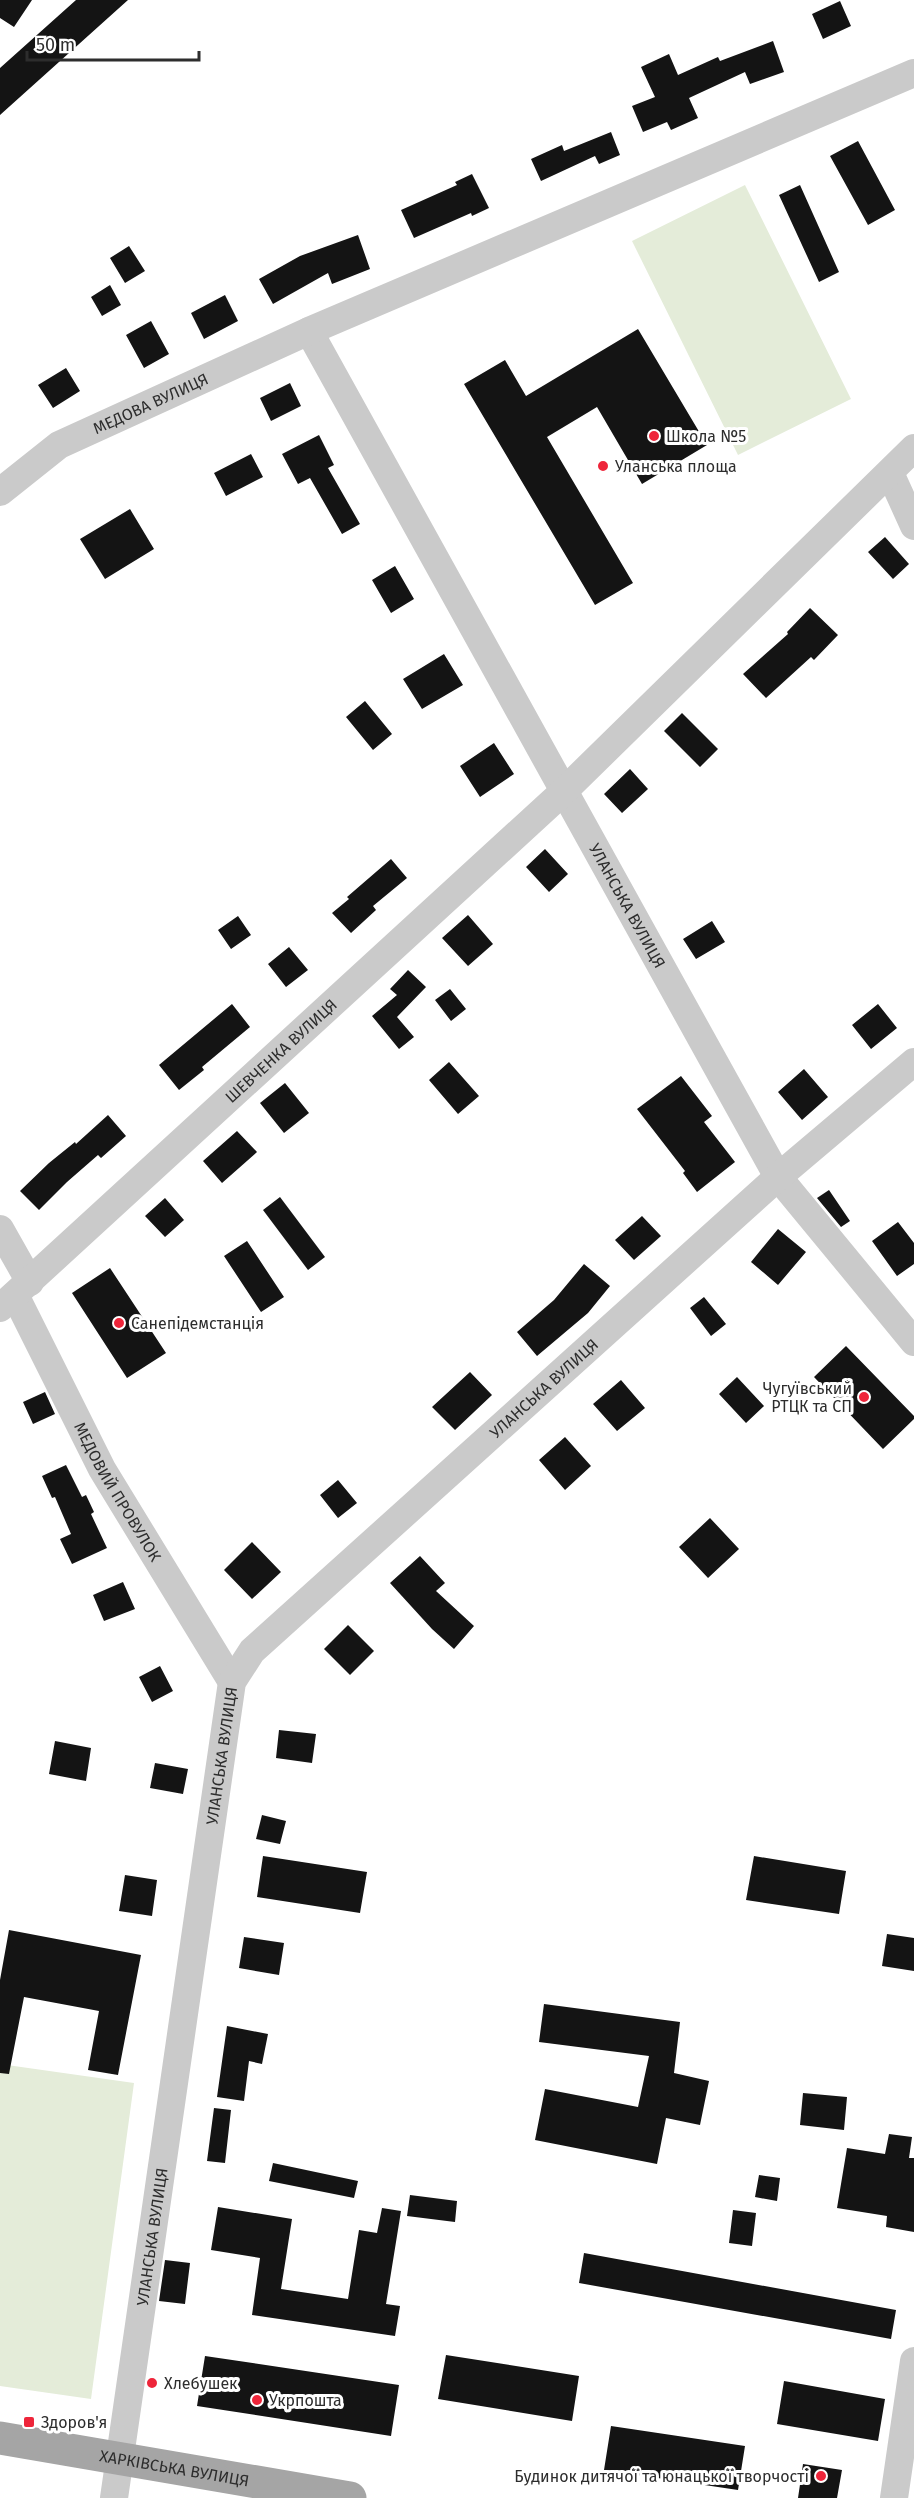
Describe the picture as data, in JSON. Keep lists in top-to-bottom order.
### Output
{
  "streets": {
    "main road": ["ХАРКІВСЬКА ВУЛИЦЯ"],
    "street": [
      "МЕДОВА ВУЛИЦЯ",
      "УЛАНСЬКА ВУЛИЦЯ",
      "ШЕВЧЕНКА ВУЛИЦЯ",
      "МЕДОВИЙ ПРОВУЛОК"
    ]
  },
  "crossings": [
    ["УЛАНСЬКА ВУЛИЦЯ", "ШЕВЧЕНКА ВУЛИЦЯ"],
    ["УЛАНСЬКА ВУЛИЦЯ", "МЕДОВИЙ ПРОВУЛОК"],
    ["УЛАНСЬКА ВУЛИЦЯ", "ХАРКІВСЬКА ВУЛИЦЯ"],
    ["ШЕВЧЕНКА ВУЛИЦЯ", "МЕДОВИЙ ПРОВУЛОК"]
  ],
  "places": {
    "other": [
      "Школа №5",
      "Уланська площа",
      "Санепідемстанція",
      "Чугуївський РТЦК та СП",
      "Хлебушек",
      "Укрпошта",
      "Будинок дитячої та юнацької творчості"
    ],
    "transit": ["Здоров'я"]
  },
  "scale_bar": "50 m"
}
